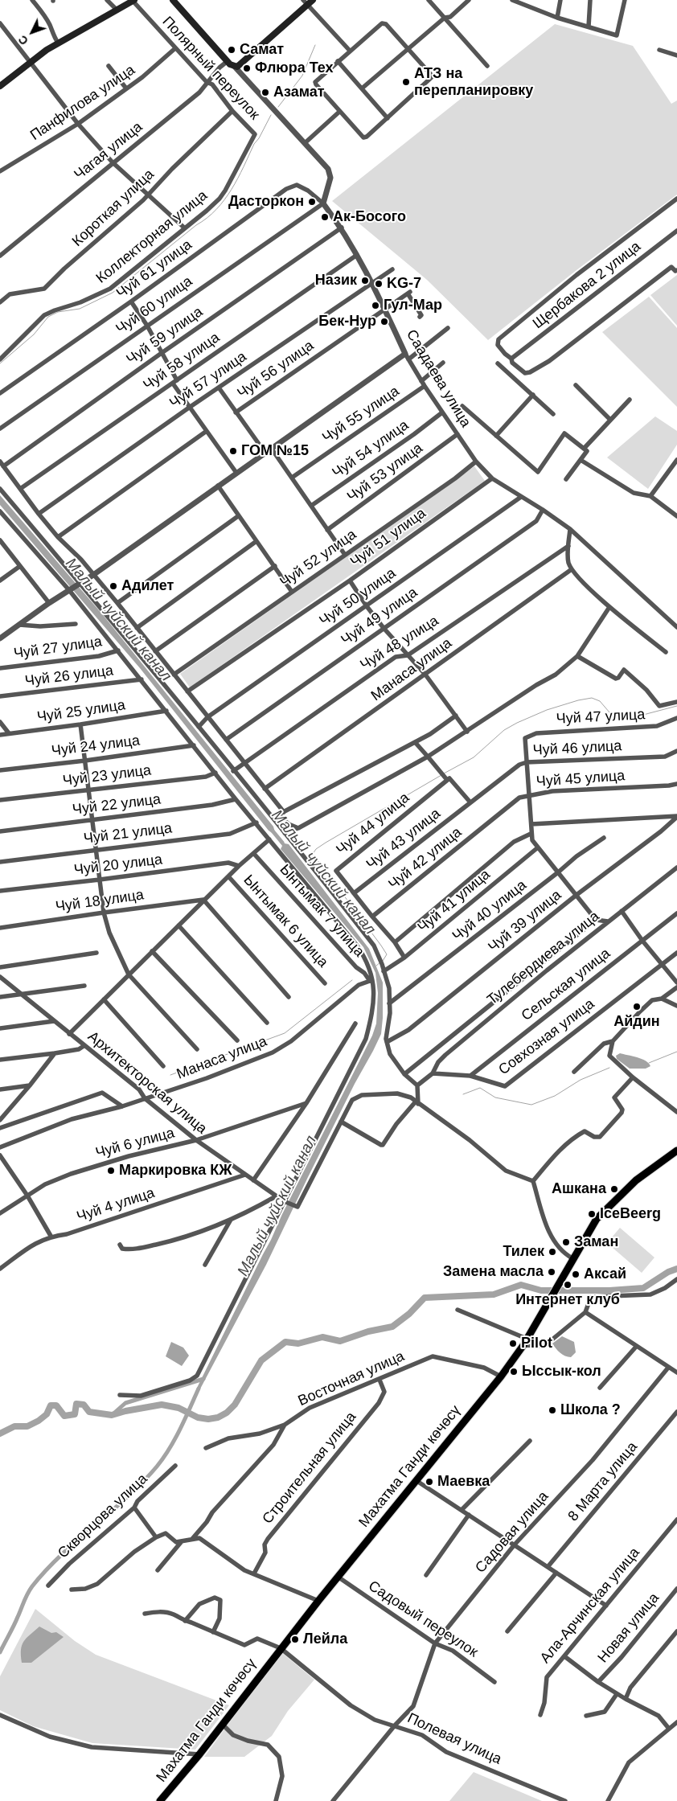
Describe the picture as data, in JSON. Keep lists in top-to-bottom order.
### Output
{
  "streets": {
    "main road": ["Махатма Ганди көчөсү"],
    "street": [
      "Полярный переулок",
      "Панфилова улица",
      "Чагая улица",
      "Короткая улица",
      "Коллекторная улица",
      "Чуй 61 улица",
      "Щербакова 2 улица",
      "Чуй 60 улица",
      "Чуй 59 улица",
      "Чуй 58 улица",
      "Чуй 56 улица",
      "Саадаева улица",
      "Чуй 57 улица",
      "Чуй 55 улица",
      "Чуй 54 улица",
      "Чуй 53 улица",
      "Чуй 51 улица",
      "Чуй 52 улица",
      "Чуй 50 улица",
      "Чуй 49 улица",
      "Чуй 48 улица",
      "Чуй 27 улица",
      "Манаса улица",
      "Чуй 26 улица",
      "Чуй 25 улица",
      "Чуй 47 улица",
      "Чуй 24 улица",
      "Чуй 46 улица",
      "Чуй 23 улица",
      "Чуй 45 улица",
      "Чуй 22 улица",
      "Чуй 44 улица",
      "Чуй 21 улица",
      "Чуй 43 улица",
      "Чуй 42 улица",
      "Чуй 20 улица",
      "Чуй 18 улица",
      "Чуй 41 улица",
      "Ынтымак 7 улица",
      "Чуй 40 улица",
      "Ынтымак 6 улица",
      "Чуй 39 улица",
      "Тулебердиева улица",
      "Сельская улица",
      "Совхозная улица",
      "Архитекторская улица",
      "Чуй 6 улица",
      "Чуй 4 улица",
      "Восточная улица",
      "Строительная улица",
      "8 Марта улица",
      "Скворцова улица",
      "Садовая улица",
      "Ала-Арчинская улица",
      "Садовый переулок",
      "Новая улица",
      "Полевая улица"
    ]
  },
  "crossings": [
    ["Полярный переулок", "Панфилова улица"],
    ["Полярный переулок", "Чагая улица"],
    ["Полярный переулок", "Короткая улица"],
    ["Полярный переулок", "Коллекторная улица"],
    ["Чуй 61 улица", "Чуй 60 улица"],
    ["Чуй 61 улица", "Саадаева улица"],
    ["Чуй 60 улица", "Саадаева улица"],
    ["Чуй 59 улица", "Саадаева улица"],
    ["Чуй 58 улица", "Саадаева улица"],
    ["Чуй 56 улица", "Саадаева улица"],
    ["Саадаева улица", "Чуй 57 улица"],
    ["Саадаева улица", "Чуй 55 улица"],
    ["Саадаева улица", "Чуй 54 улица"],
    ["Саадаева улица", "Чуй 53 улица"],
    ["Саадаева улица", "Чуй 51 улица"],
    ["Саадаева улица", "Чуй 52 улица"],
    ["Саадаева улица", "Чуй 50 улица"],
    ["Саадаева улица", "Чуй 49 улица"],
    ["Манаса улица", "Ынтымак 7 улица"],
    ["Манаса улица", "Архитекторская улица"],
    ["Чуй 47 улица", "Чуй 46 улица"],
    ["Чуй 46 улица", "Чуй 43 улица"],
    ["Чуй 45 улица", "Чуй 42 улица"],
    ["Чуй 44 улица", "Чуй 43 улица"],
    ["Чуй 44 улица", "Чуй 42 улица"],
    ["Чуй 44 улица", "Чуй 41 улица"],
    ["Тулебердиева улица", "Совхозная улица"],
    ["Сельская улица", "Совхозная улица"],
    ["Архитекторская улица", "Чуй 6 улица"],
    ["Архитекторская улица", "Чуй 4 улица"],
    ["Восточная улица", "Махатма Ганди көчөсү"],
    ["Восточная улица", "Строительная улица"],
    ["Махатма Ганди көчөсү", "Садовый переулок"],
    ["Махатма Ганди көчөсү", "Полевая улица"],
    ["Садовая улица", "Садовый переулок"],
    ["Садовая улица", "Полевая улица"]
  ],
  "water": ["Малый чуйский канал"],
  "places": [
    "Самат",
    "Флюра Тех",
    "АТЗ на перепланировку",
    "Азамат",
    "Дасторкон",
    "Ак-Босого",
    "Назик",
    "KG-7",
    "Гул-Мар",
    "Бек-Нур",
    "ГОМ №15",
    "Адилет",
    "Айдин",
    "Маркировка КЖ",
    "Ашкана",
    "IceBeerg",
    "Заман",
    "Тилек",
    "Замена масла",
    "Аксай",
    "Интернет клуб",
    "Pilot",
    "Ыссык-кол",
    "Школа ?",
    "Маевка",
    "Лейла"
  ],
  "north": "bottom left"
}
